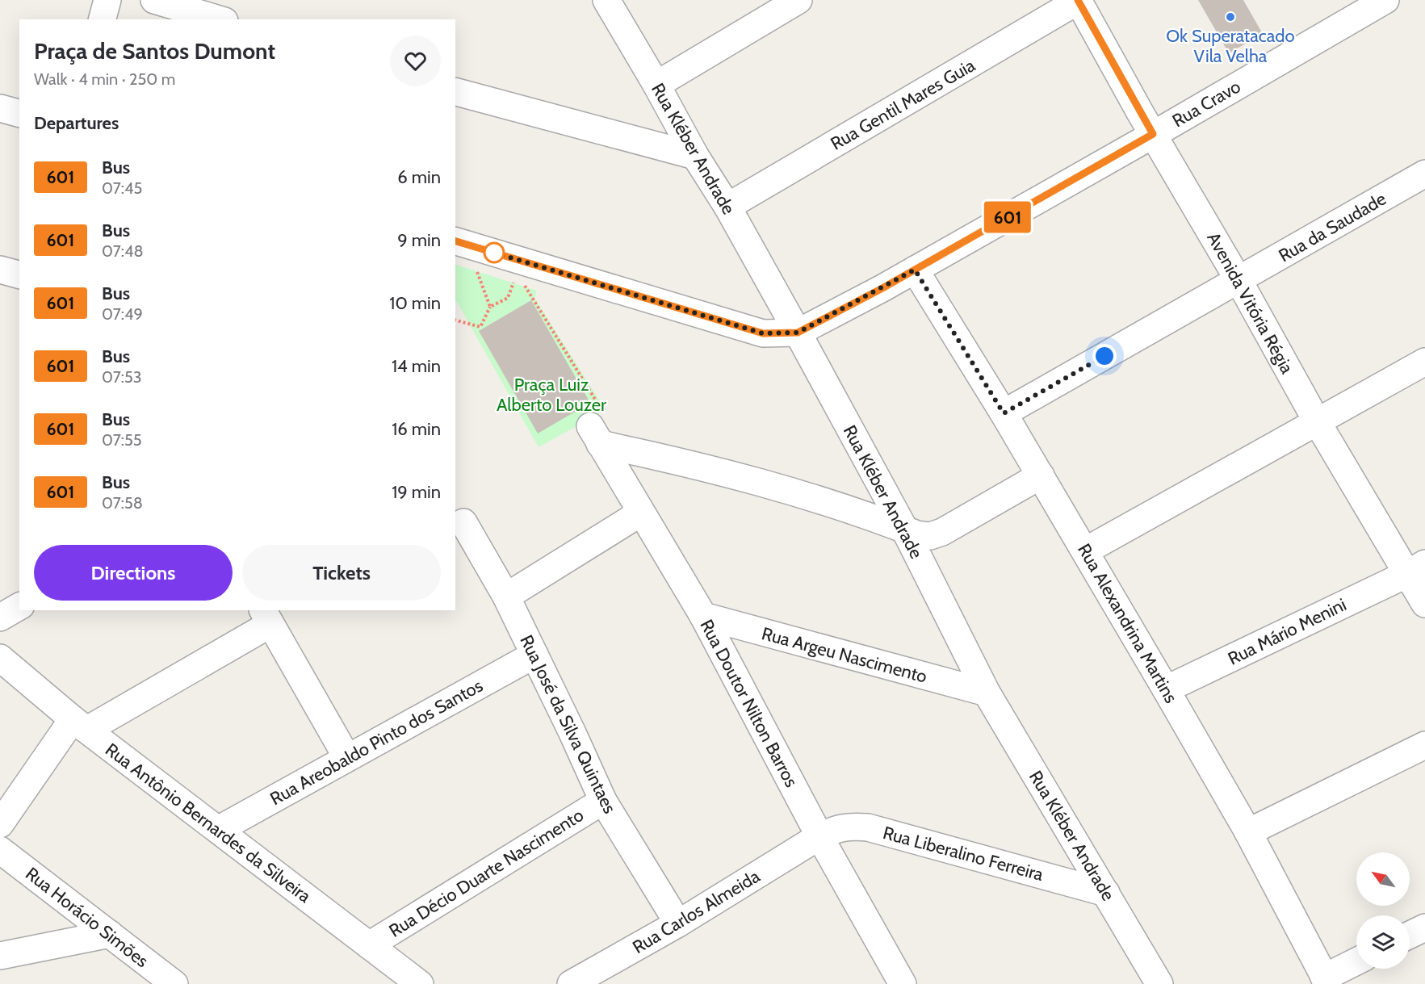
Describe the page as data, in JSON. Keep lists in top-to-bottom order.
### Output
{
  "streets": {
    "street": [
      "Rua Cravo",
      "Rua Gentil Mares Guia",
      "Rua Kléber Andrade",
      "Rua da Saudade",
      "Avenida Vitória Régia",
      "Rua Alexandrina Martins",
      "Rua Mário Menini",
      "Rua Argeu Nascimento",
      "Rua Doutor Nilton Barros",
      "Rua José da Silva Quintaes",
      "Rua Areobaldo Pinto dos Santos",
      "Rua Antônio Bernardes da Silveira",
      "Rua Liberalino Ferreira",
      "Rua Décio Duarte Nascimento",
      "Rua Carlos Almeida",
      "Rua Horácio Simões"
    ]
  },
  "crossings": [
    ["Rua Cravo", "Rua Kléber Andrade"],
    ["Rua Cravo", "Avenida Vitória Régia"],
    ["Rua Cravo", "Rua Alexandrina Martins"],
    ["Rua Gentil Mares Guia", "Rua Kléber Andrade"],
    ["Rua Gentil Mares Guia", "Avenida Vitória Régia"],
    ["Rua Kléber Andrade", "Rua Argeu Nascimento"],
    ["Rua Kléber Andrade", "Rua Liberalino Ferreira"],
    ["Rua da Saudade", "Avenida Vitória Régia"],
    ["Rua da Saudade", "Rua Alexandrina Martins"],
    ["Avenida Vitória Régia", "Rua Mário Menini"],
    ["Rua Alexandrina Martins", "Rua Mário Menini"],
    ["Rua Argeu Nascimento", "Rua Doutor Nilton Barros"],
    ["Rua Doutor Nilton Barros", "Rua Liberalino Ferreira"],
    ["Rua Doutor Nilton Barros", "Rua Carlos Almeida"],
    ["Rua José da Silva Quintaes", "Rua Areobaldo Pinto dos Santos"],
    ["Rua José da Silva Quintaes", "Rua Décio Duarte Nascimento"],
    ["Rua José da Silva Quintaes", "Rua Carlos Almeida"],
    ["Rua Areobaldo Pinto dos Santos", "Rua Antônio Bernardes da Silveira"],
    ["Rua Antônio Bernardes da Silveira", "Rua Décio Duarte Nascimento"],
    ["Rua Liberalino Ferreira", "Rua Carlos Almeida"]
  ],
  "parks": ["Praça Luiz Alberto Louzer"],
  "places": ["Ok Superatacado Vila Velha"],
  "lines": ["bus line 601"],
  "north": "top left",
  "page": {
    "on_map": "601",
    "heading": [
      ["Praça de Santos Dumont", "Walk · 4 min · 250 m"],
      "Departures"
    ],
    "list": [
      {
        "mark": "601",
        "name": "Bus",
        "note": "07:45",
        "value": "6 min"
      },
      {
        "mark": "601",
        "name": "Bus",
        "note": "07:48",
        "value": "9 min"
      },
      {
        "mark": "601",
        "name": "Bus",
        "note": "07:49",
        "value": "10 min"
      },
      {
        "mark": "601",
        "name": "Bus",
        "note": "07:53",
        "value": "14 min"
      },
      {
        "mark": "601",
        "name": "Bus",
        "note": "07:55",
        "value": "16 min"
      },
      {
        "mark": "601",
        "name": "Bus",
        "note": "07:58",
        "value": "19 min"
      }
    ],
    "buttons": ["Directions", "Tickets"]
  }
}
